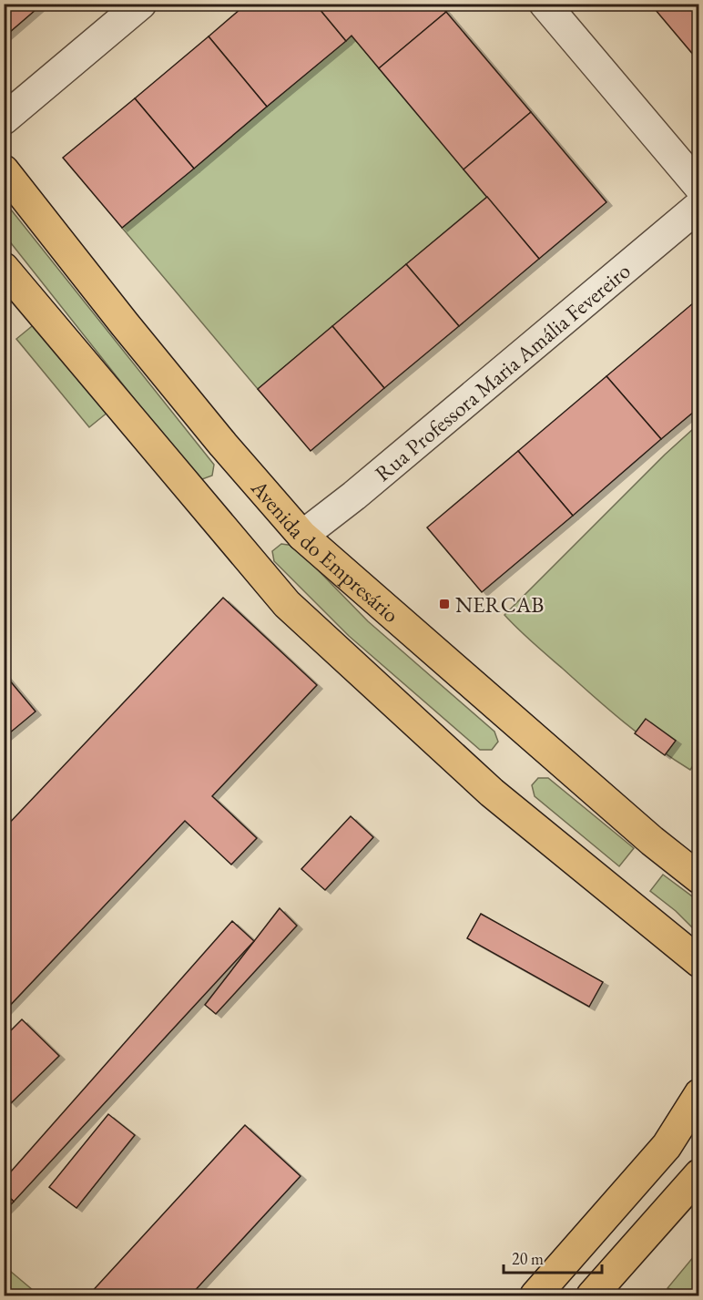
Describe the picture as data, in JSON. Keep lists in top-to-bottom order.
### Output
{
  "streets": {
    "main road": ["Avenida do Empresário"],
    "street": ["Rua Professora Maria Amália Fevereiro"]
  },
  "crossings": [
    ["Rua Professora Maria Amália Fevereiro", "Avenida do Empresário"]
  ],
  "places": {
    "transit": ["NERCAB"]
  },
  "scale_bar": "20 m"
}
